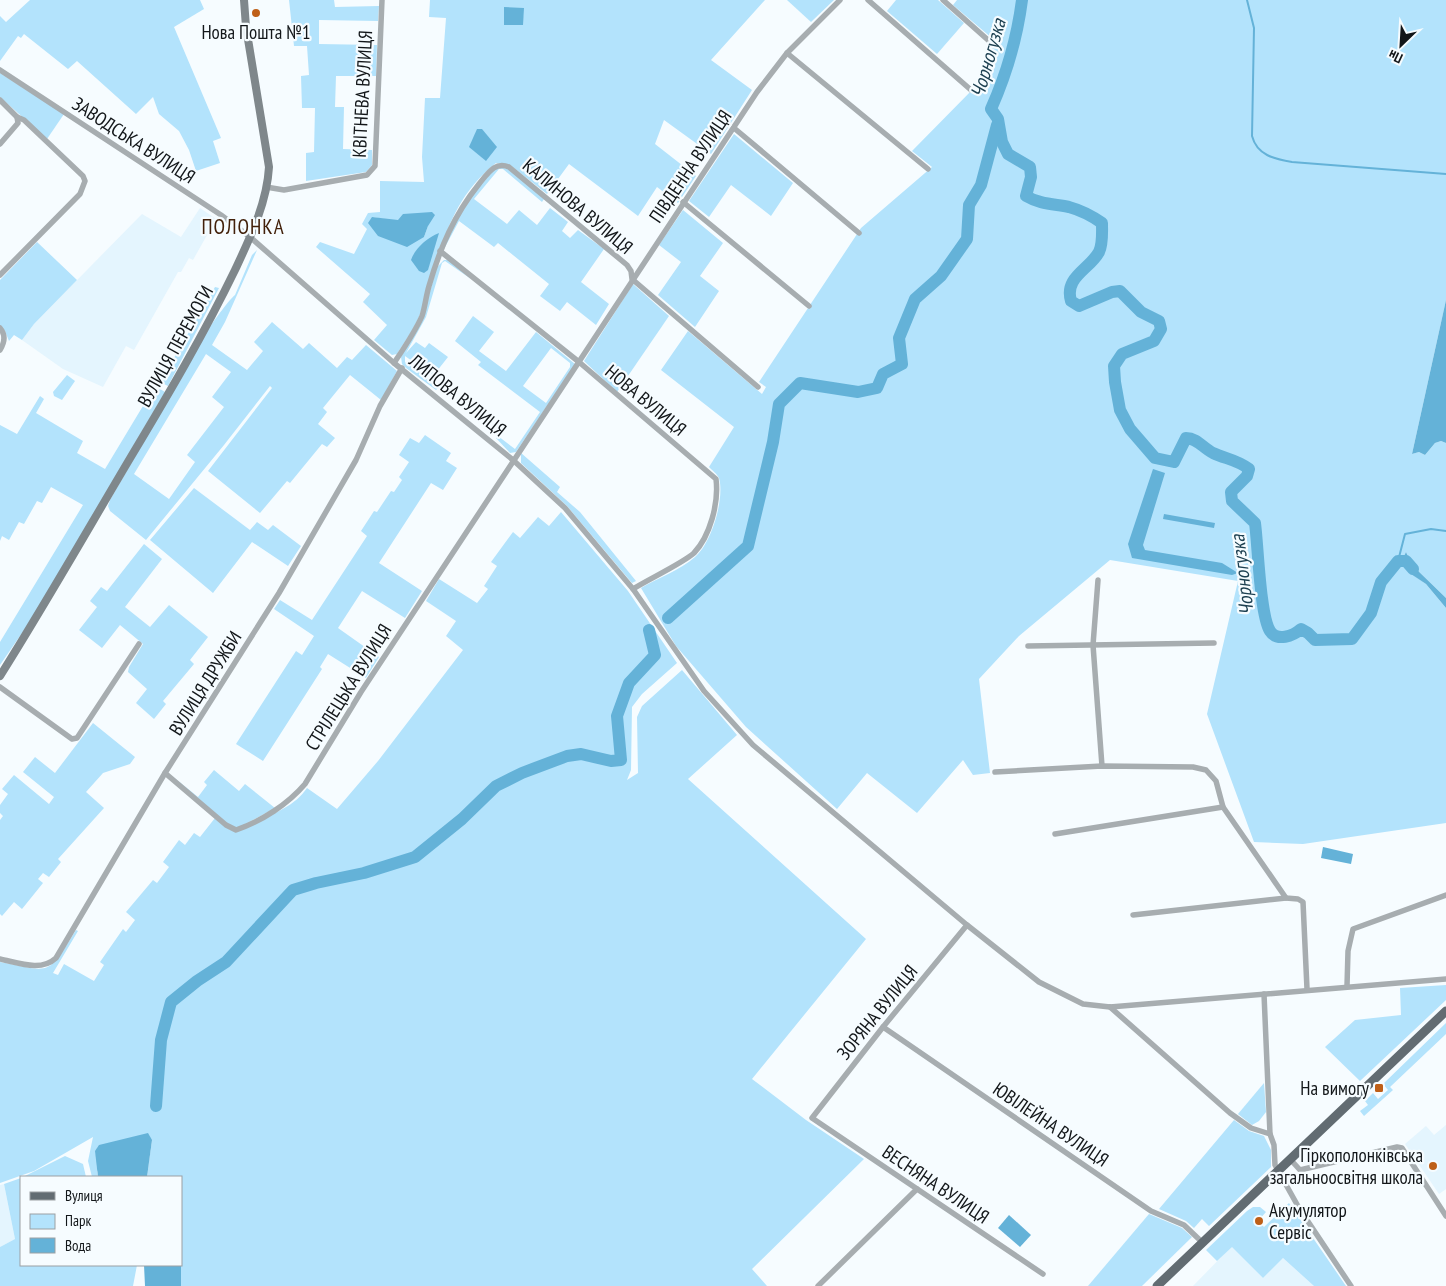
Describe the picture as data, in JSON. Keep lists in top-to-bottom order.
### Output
{
  "streets": {
    "main road": ["ВУЛИЦЯ ПЕРЕМОГИ"],
    "street": [
      "КВІТНЕВА ВУЛИЦЯ",
      "ЗАВОДСЬКА ВУЛИЦЯ",
      "ПІВДЕННА ВУЛИЦЯ",
      "КАЛИНОВА ВУЛИЦЯ",
      "ЛИПОВА ВУЛИЦЯ",
      "НОВА ВУЛИЦЯ",
      "ВУЛИЦЯ ДРУЖБИ",
      "СТРІЛЕЦЬКА ВУЛИЦЯ",
      "ЗОРЯНА ВУЛИЦЯ",
      "ЮВІЛЕЙНА ВУЛИЦЯ",
      "ВЕСНЯНА ВУЛИЦЯ"
    ]
  },
  "crossings": [
    ["КВІТНЕВА ВУЛИЦЯ", "ВУЛИЦЯ ПЕРЕМОГИ"],
    ["ЗАВОДСЬКА ВУЛИЦЯ", "ВУЛИЦЯ ПЕРЕМОГИ"],
    ["ЗАВОДСЬКА ВУЛИЦЯ", "ЛИПОВА ВУЛИЦЯ"],
    ["ПІВДЕННА ВУЛИЦЯ", "КАЛИНОВА ВУЛИЦЯ"],
    ["ПІВДЕННА ВУЛИЦЯ", "ЛИПОВА ВУЛИЦЯ"],
    ["ПІВДЕННА ВУЛИЦЯ", "НОВА ВУЛИЦЯ"],
    ["ПІВДЕННА ВУЛИЦЯ", "СТРІЛЕЦЬКА ВУЛИЦЯ"],
    ["КАЛИНОВА ВУЛИЦЯ", "ЛИПОВА ВУЛИЦЯ"],
    ["КАЛИНОВА ВУЛИЦЯ", "НОВА ВУЛИЦЯ"],
    ["ВУЛИЦЯ ПЕРЕМОГИ", "ЛИПОВА ВУЛИЦЯ"],
    ["ЛИПОВА ВУЛИЦЯ", "НОВА ВУЛИЦЯ"],
    ["ЛИПОВА ВУЛИЦЯ", "ВУЛИЦЯ ДРУЖБИ"],
    ["ЛИПОВА ВУЛИЦЯ", "СТРІЛЕЦЬКА ВУЛИЦЯ"],
    ["ЛИПОВА ВУЛИЦЯ", "ЗОРЯНА ВУЛИЦЯ"],
    ["ВУЛИЦЯ ДРУЖБИ", "СТРІЛЕЦЬКА ВУЛИЦЯ"],
    ["ЗОРЯНА ВУЛИЦЯ", "ЮВІЛЕЙНА ВУЛИЦЯ"],
    ["ЗОРЯНА ВУЛИЦЯ", "ВЕСНЯНА ВУЛИЦЯ"]
  ],
  "districts": ["ПОЛОНКА"],
  "water": ["Чорногузка"],
  "places": {
    "other": ["Нова Пошта №1", "Гіркополонківська загальноосвітня школа", "Акумулятор Сервіс"],
    "transit": ["На вимогу"]
  },
  "legend": ["Вулиця", "Парк", "Вода"],
  "north": "bottom left"
}
